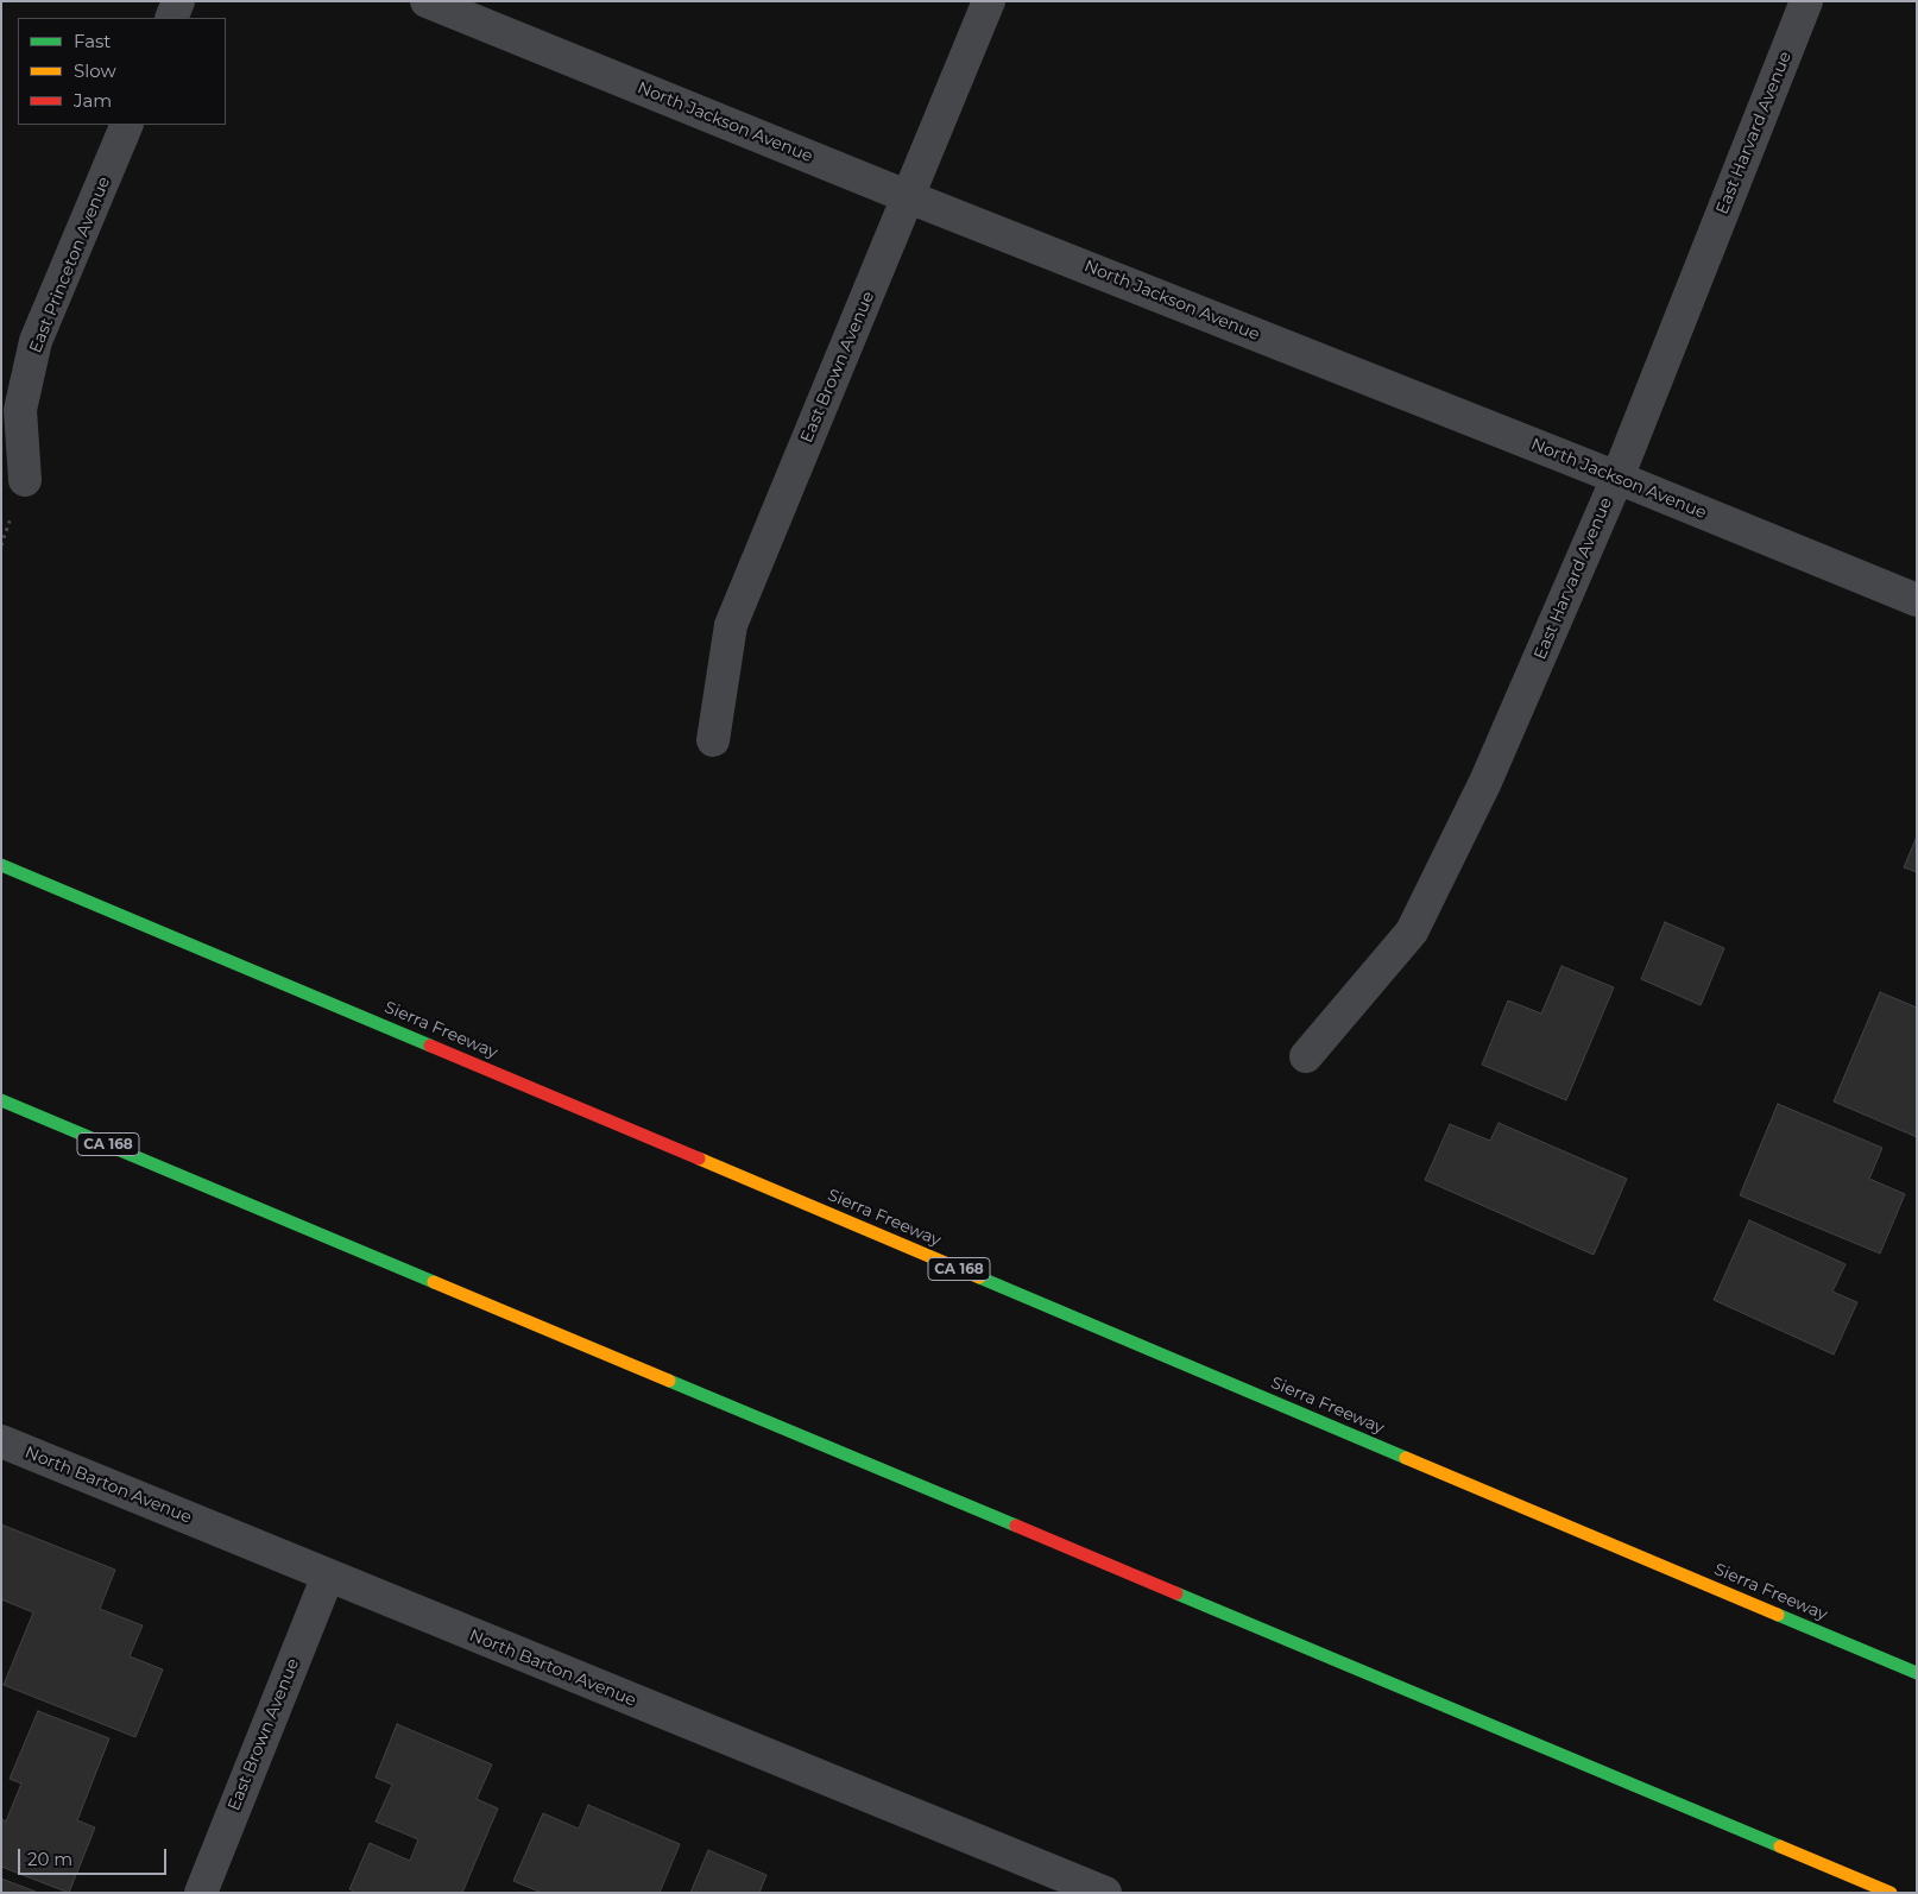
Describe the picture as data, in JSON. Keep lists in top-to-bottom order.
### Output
{
  "streets": {
    "highway": ["Sierra Freeway", "CA 168"],
    "street": [
      "North Jackson Avenue",
      "East Harvard Avenue",
      "East Princeton Avenue",
      "East Brown Avenue",
      "North Barton Avenue"
    ]
  },
  "crossings": [
    ["North Jackson Avenue", "East Harvard Avenue"],
    ["North Jackson Avenue", "East Brown Avenue"],
    ["East Brown Avenue", "North Barton Avenue"]
  ],
  "legend": ["Fast", "Slow", "Jam"],
  "scale_bar": "20 m"
}
